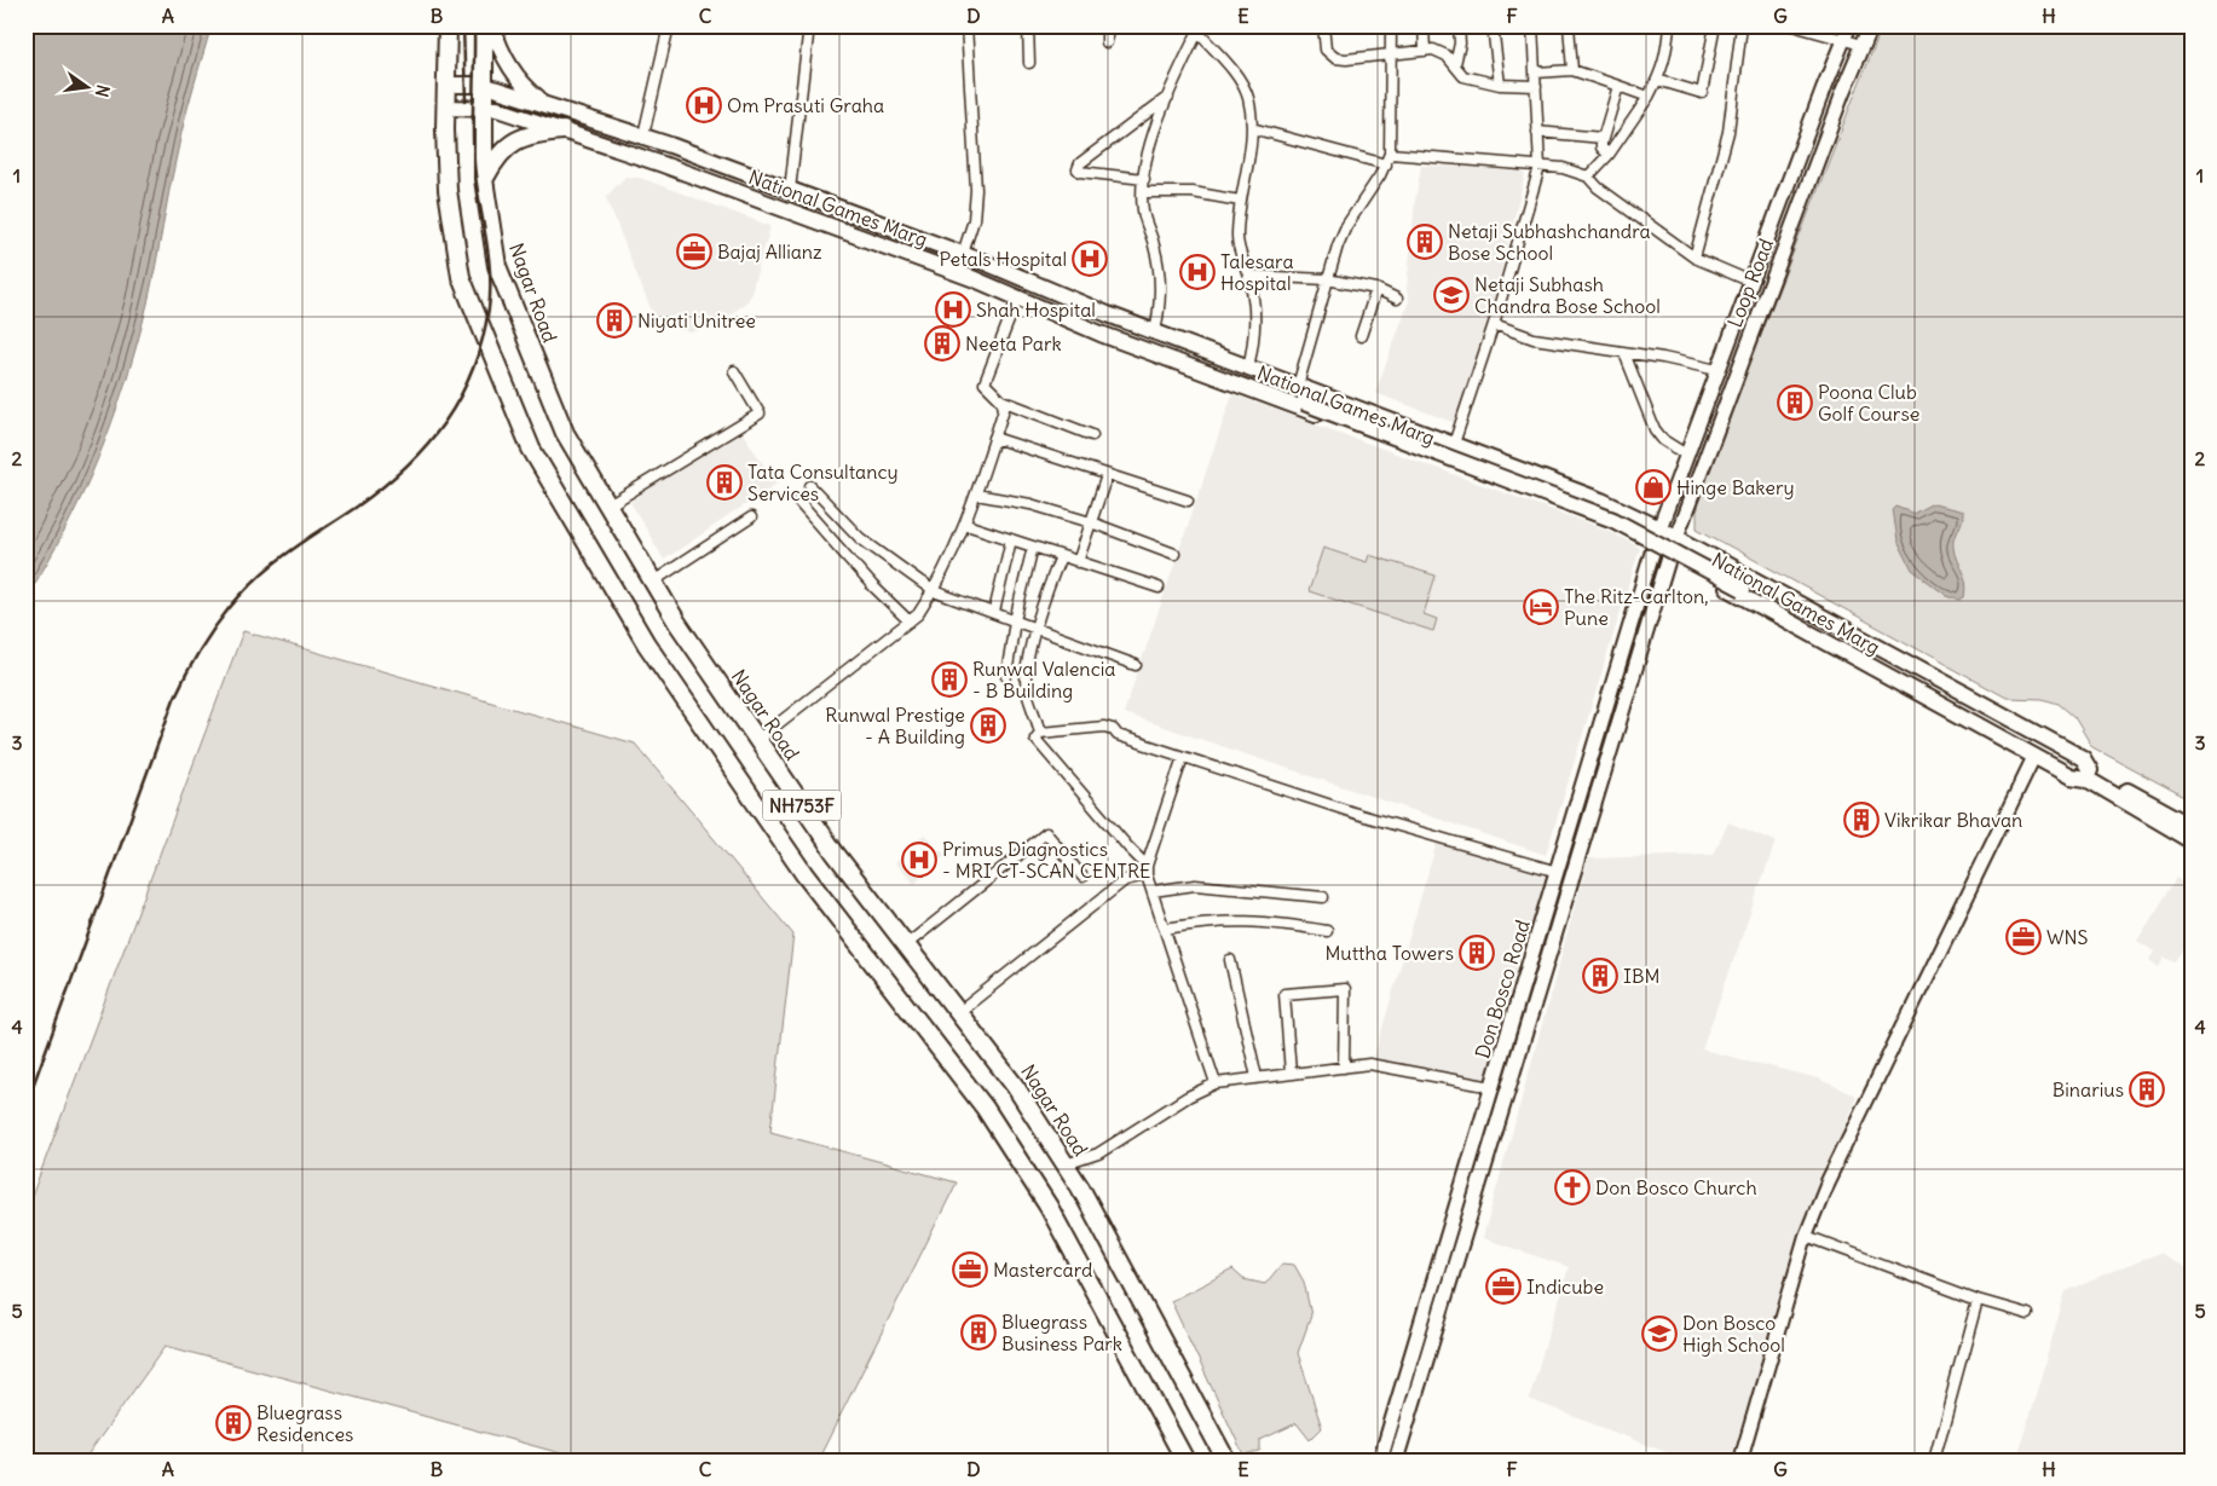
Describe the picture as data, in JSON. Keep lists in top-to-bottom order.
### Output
{
  "streets": {
    "highway": ["Nagar Road", "NH753F"],
    "main road": ["National Games Marg", "Loop Road", "Don Bosco Road"]
  },
  "crossings": [
    ["National Games Marg", "Loop Road"],
    ["National Games Marg", "Nagar Road"],
    ["National Games Marg", "NH753F"],
    ["National Games Marg", "Don Bosco Road"],
    ["Loop Road", "Don Bosco Road"]
  ],
  "places": {
    "hospital": [
      "Om Prasuti Graha",
      "Petals Hospital",
      "Talesara Hospital",
      "Shah Hospital",
      "Primus Diagnostics - MRI CT-SCAN CENTRE"
    ],
    "building": [
      "Netaji Subhashchandra Bose School",
      "Niyati Unitree",
      "Neeta Park",
      "Poona Club Golf Course",
      "Tata Consultancy Services",
      "Runwal Valencia - B Building",
      "Runwal Prestige - A Building",
      "Vikrikar Bhavan",
      "Muttha Towers",
      "IBM",
      "Binarius",
      "Bluegrass Business Park",
      "Bluegrass Residences"
    ],
    "office": [
      "Bajaj Allianz",
      "WNS",
      "Mastercard",
      "Indicube"
    ],
    "school or university": ["Netaji Subhash Chandra Bose School", "Don Bosco High School"],
    "shop": ["Hinge Bakery"],
    "hotel": ["The Ritz-Carlton, Pune"],
    "church": ["Don Bosco Church"]
  },
  "north": "right",
  "grid": {
    "columns": [
      "A",
      "B",
      "C",
      "D",
      "E",
      "F",
      "G",
      "H"
    ],
    "rows": [
      "1",
      "2",
      "3",
      "4",
      "5"
    ]
  }
}
